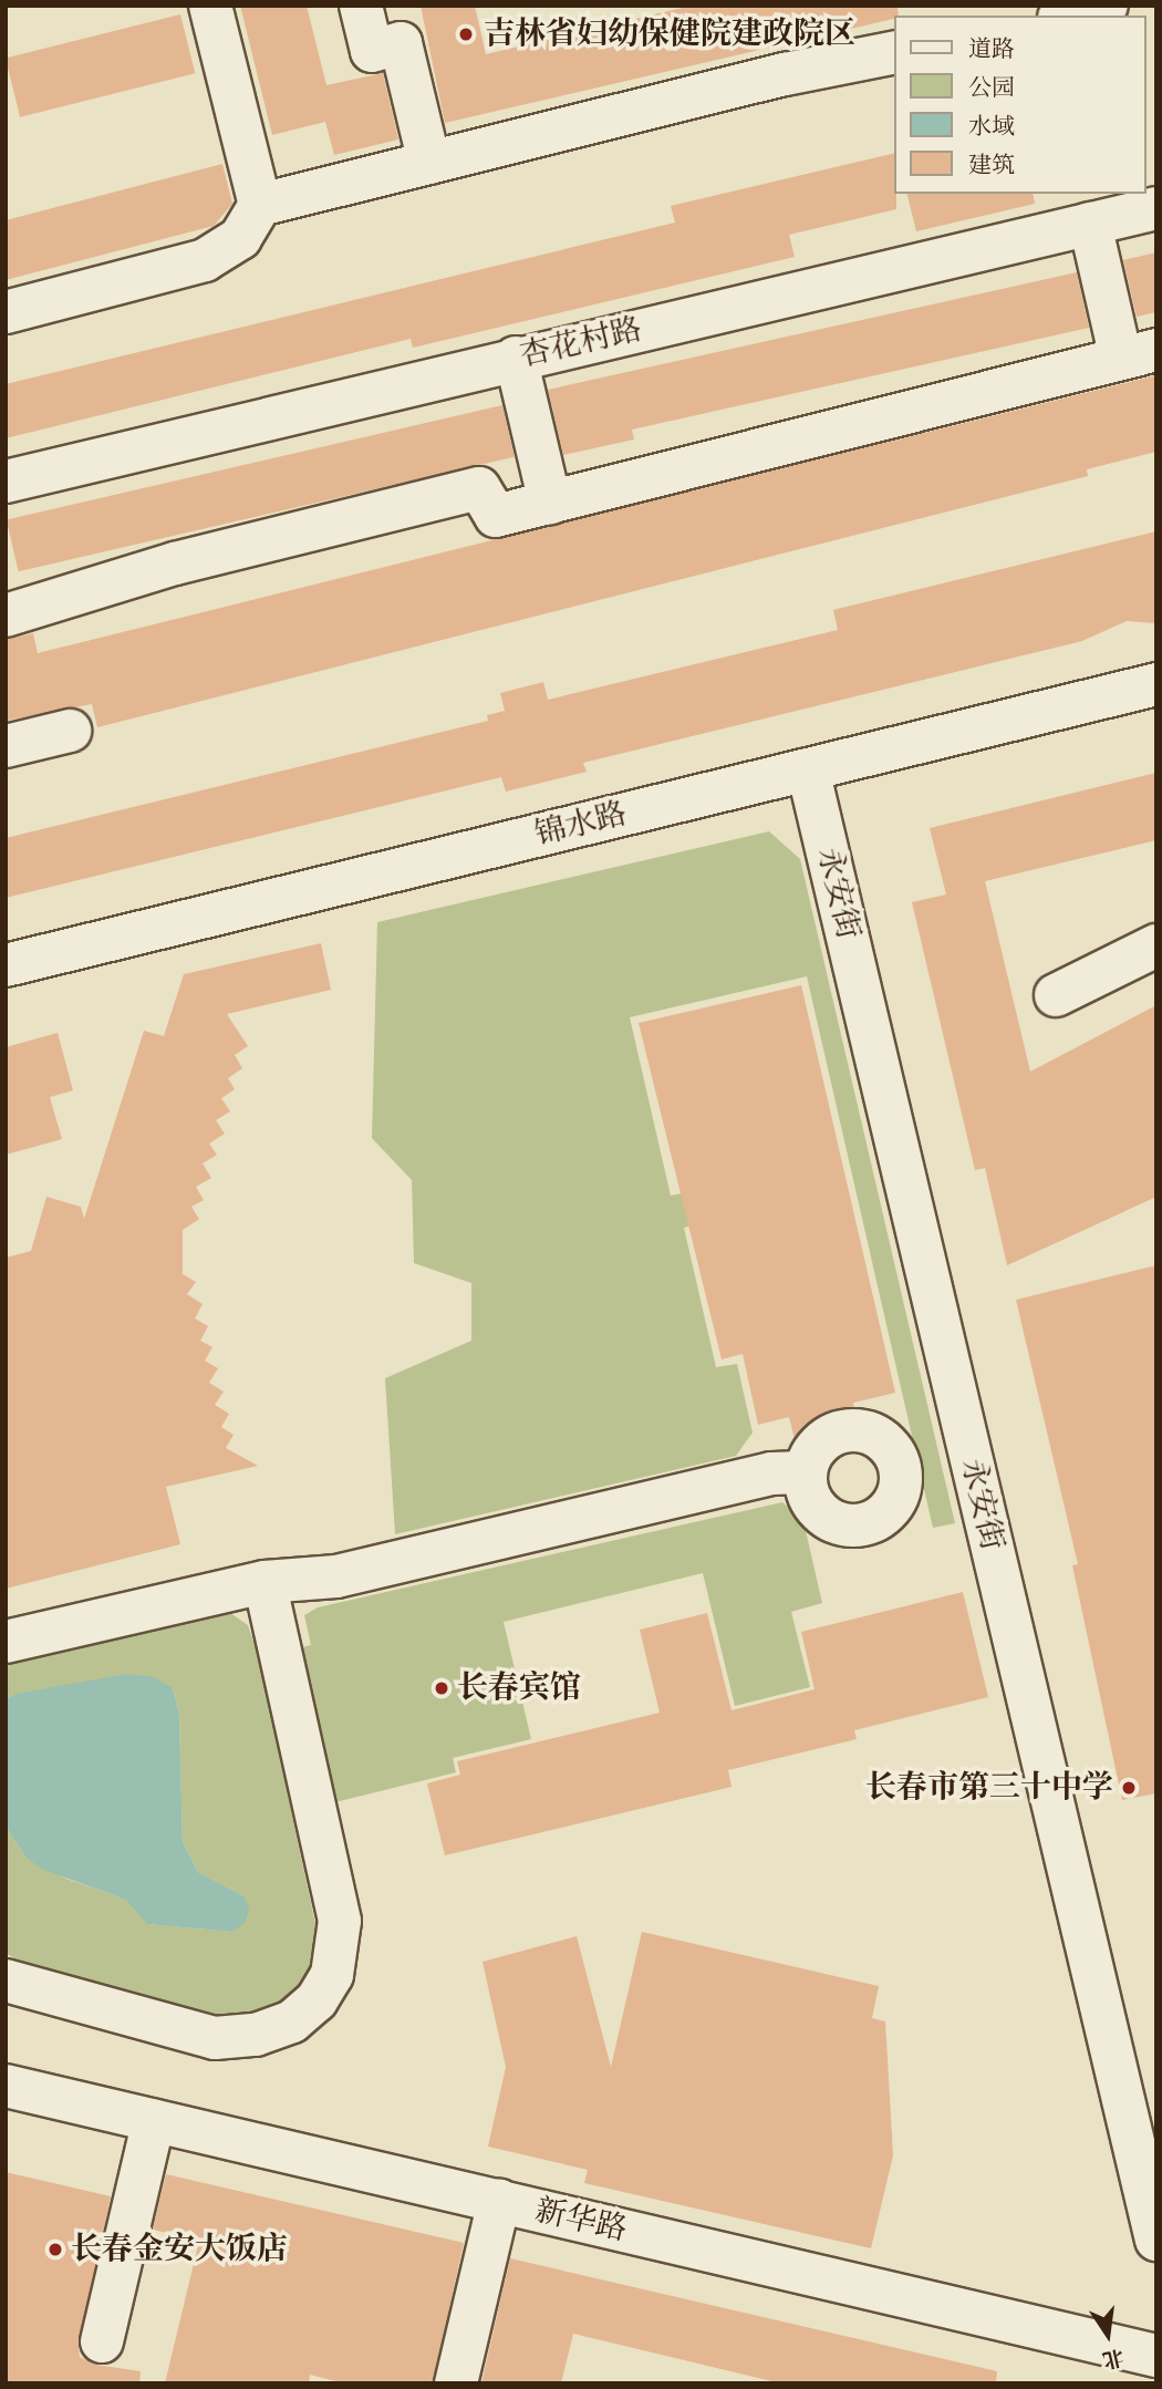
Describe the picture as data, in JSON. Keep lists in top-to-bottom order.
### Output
{
  "streets": {
    "street": [
      "杏花村路",
      "锦水路",
      "永安街",
      "新华路"
    ]
  },
  "crossings": [
    ["锦水路", "永安街"]
  ],
  "places": [
    "吉林省妇幼保健院建政院区",
    "长春宾馆",
    "长春市第三十中学",
    "长春金安大饭店"
  ],
  "legend": [
    "道路",
    "公园",
    "水域",
    "建筑"
  ],
  "north": "bottom"
}
